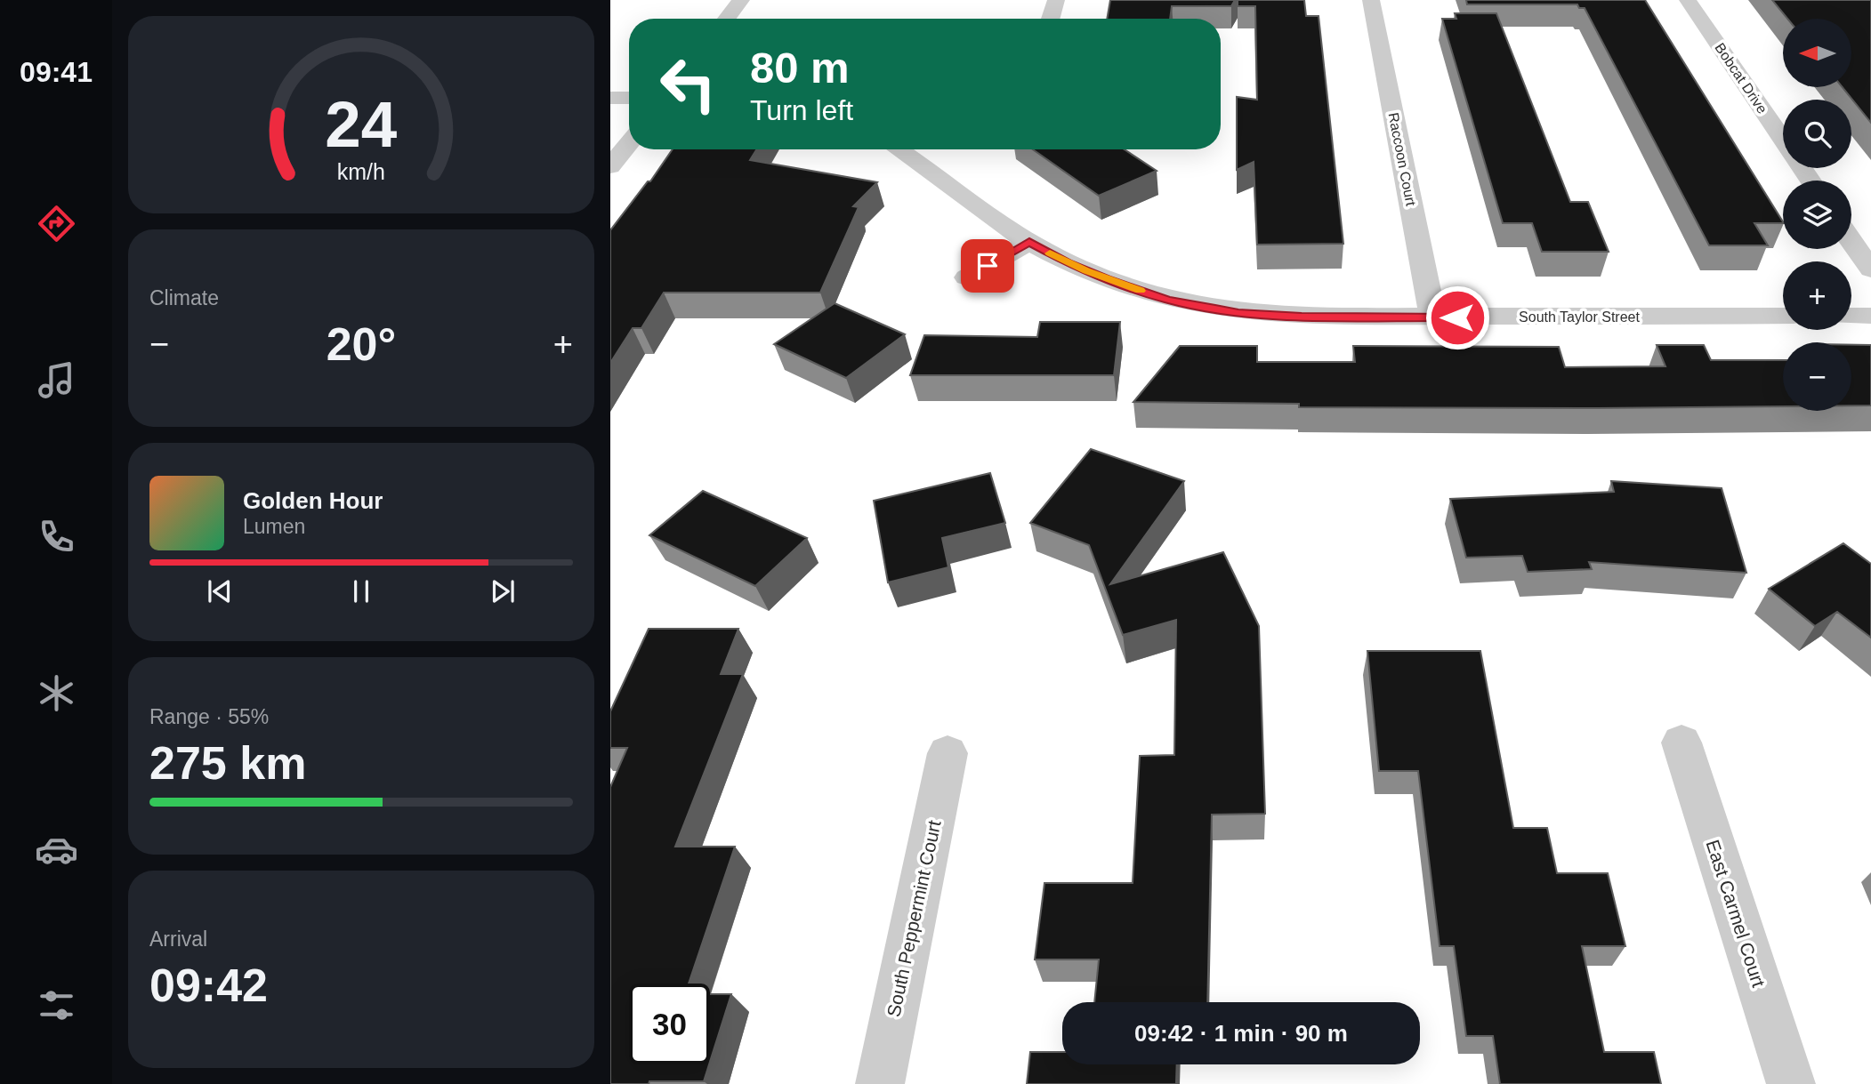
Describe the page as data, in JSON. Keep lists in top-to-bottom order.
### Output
{
  "streets": {
    "street": [
      "Bobcat Drive",
      "Raccoon Court",
      "South Taylor Street",
      "East Carmel Court",
      "South Peppermint Court"
    ]
  },
  "crossings": [
    ["Raccoon Court", "South Taylor Street"]
  ],
  "north": "left",
  "page": {
    "tabs": "09:41",
    "map_buttons": ["+", "−"],
    "turn": ["80 m", "Turn left"],
    "tile": [
      "Climate",
      ["Range · 55%", "275 km"],
      ["Arrival", "09:42"]
    ],
    "heat": ["−", "20°", "+"],
    "song": ["Golden Hour", "Lumen"],
    "limit": "30",
    "trip": "09:42 · 1 min · 90 m",
    "gauge": ["24", "km/h"]
  }
}
